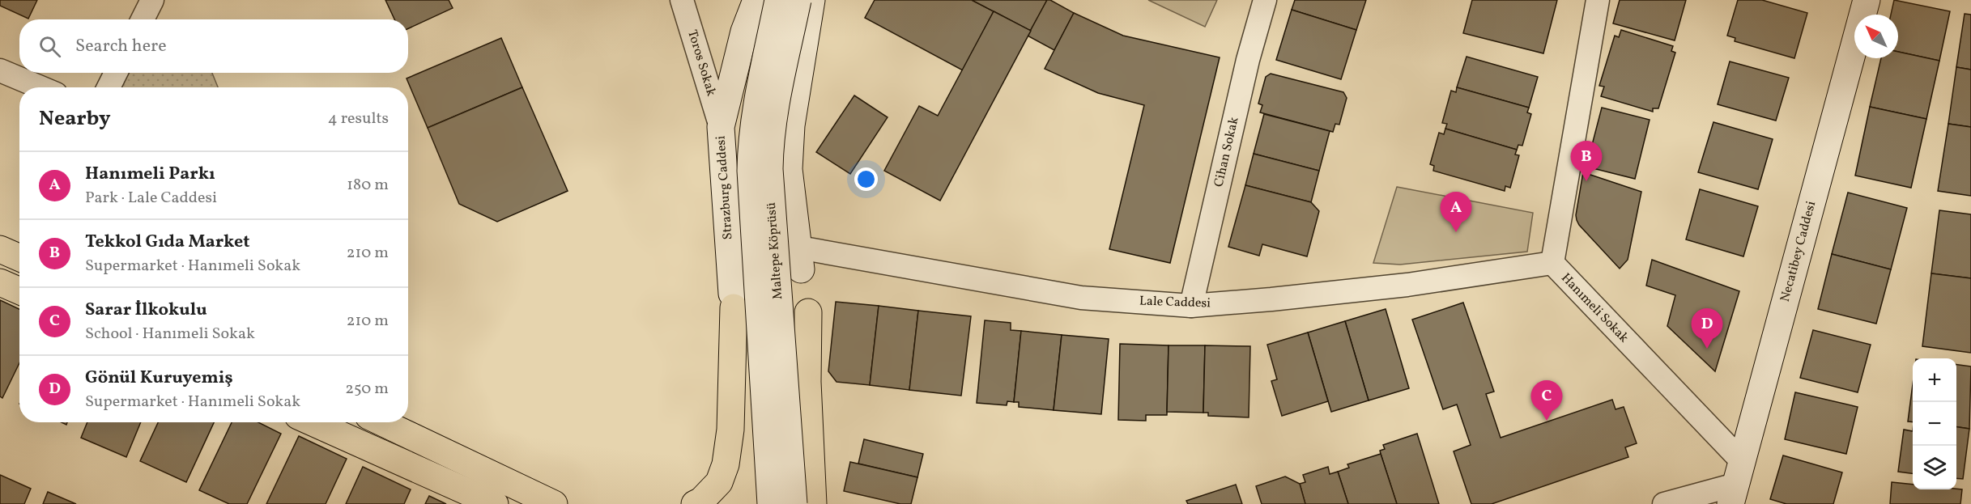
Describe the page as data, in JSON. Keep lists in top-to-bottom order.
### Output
{
  "streets": {
    "main road": ["Strazburg Caddesi", "Maltepe Köprüsü", "Necatibey Caddesi"],
    "street": [
      "Toros Sokak",
      "Cihan Sokak",
      "Lale Caddesi",
      "Hanımeli Sokak"
    ]
  },
  "crossings": [
    ["Toros Sokak", "Strazburg Caddesi"],
    ["Cihan Sokak", "Lale Caddesi"],
    ["Strazburg Caddesi", "Lale Caddesi"],
    ["Necatibey Caddesi", "Hanımeli Sokak"],
    ["Lale Caddesi", "Hanımeli Sokak"]
  ],
  "north": "top left",
  "page": {
    "search": "Search here",
    "heading": ["Nearby", "4 results"],
    "pins": [
      "B",
      "A",
      "D",
      "C"
    ],
    "list": [
      {
        "mark": "A",
        "name": "Hanımeli Parkı",
        "note": "Park · Lale Caddesi",
        "value": "180 m"
      },
      {
        "mark": "B",
        "name": "Tekkol Gıda Market",
        "note": "Supermarket · Hanımeli Sokak",
        "value": "210 m"
      },
      {
        "mark": "C",
        "name": "Sarar İlkokulu",
        "note": "School · Hanımeli Sokak",
        "value": "210 m"
      },
      {
        "mark": "D",
        "name": "Gönül Kuruyemiş",
        "note": "Supermarket · Hanımeli Sokak",
        "value": "250 m"
      }
    ],
    "map_buttons": ["+", "−"]
  }
}
